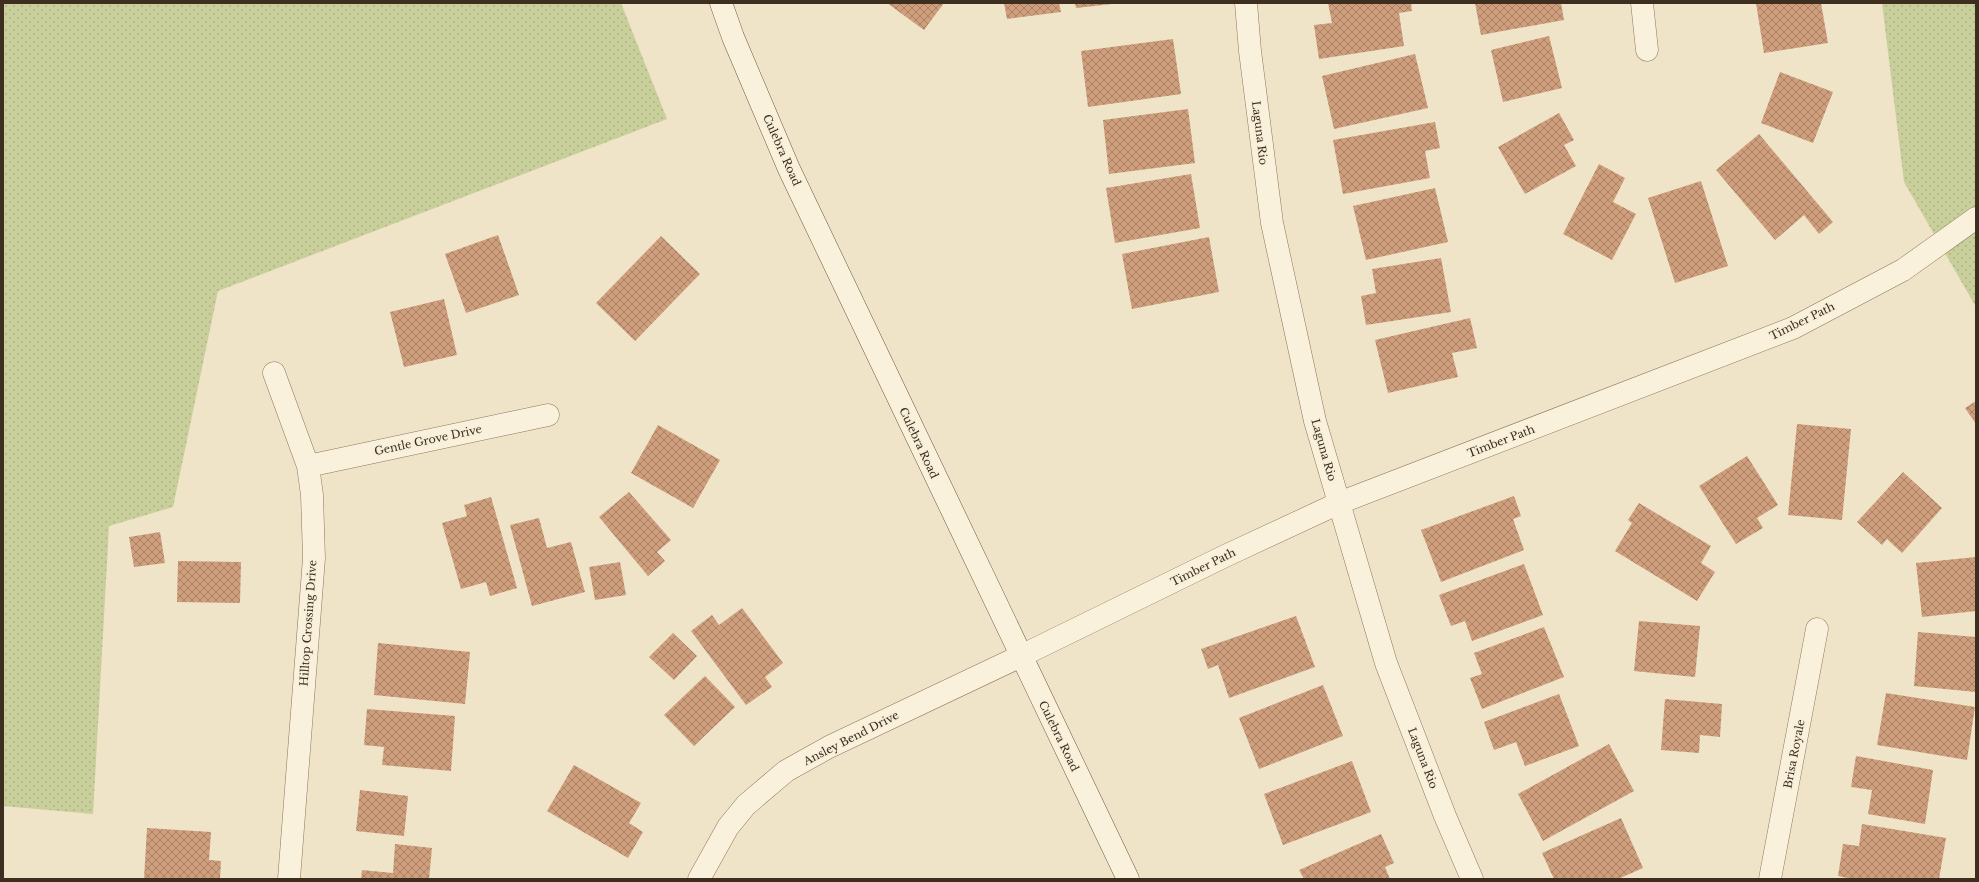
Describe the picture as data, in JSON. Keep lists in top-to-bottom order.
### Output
{
  "streets": {
    "street": [
      "Laguna Rio",
      "Culebra Road",
      "Timber Path",
      "Gentle Grove Drive",
      "Hilltop Crossing Drive",
      "Ansley Bend Drive",
      "Brisa Royale"
    ]
  },
  "crossings": [
    ["Laguna Rio", "Timber Path"],
    ["Culebra Road", "Timber Path"],
    ["Culebra Road", "Ansley Bend Drive"],
    ["Timber Path", "Ansley Bend Drive"],
    ["Gentle Grove Drive", "Hilltop Crossing Drive"]
  ]
}
